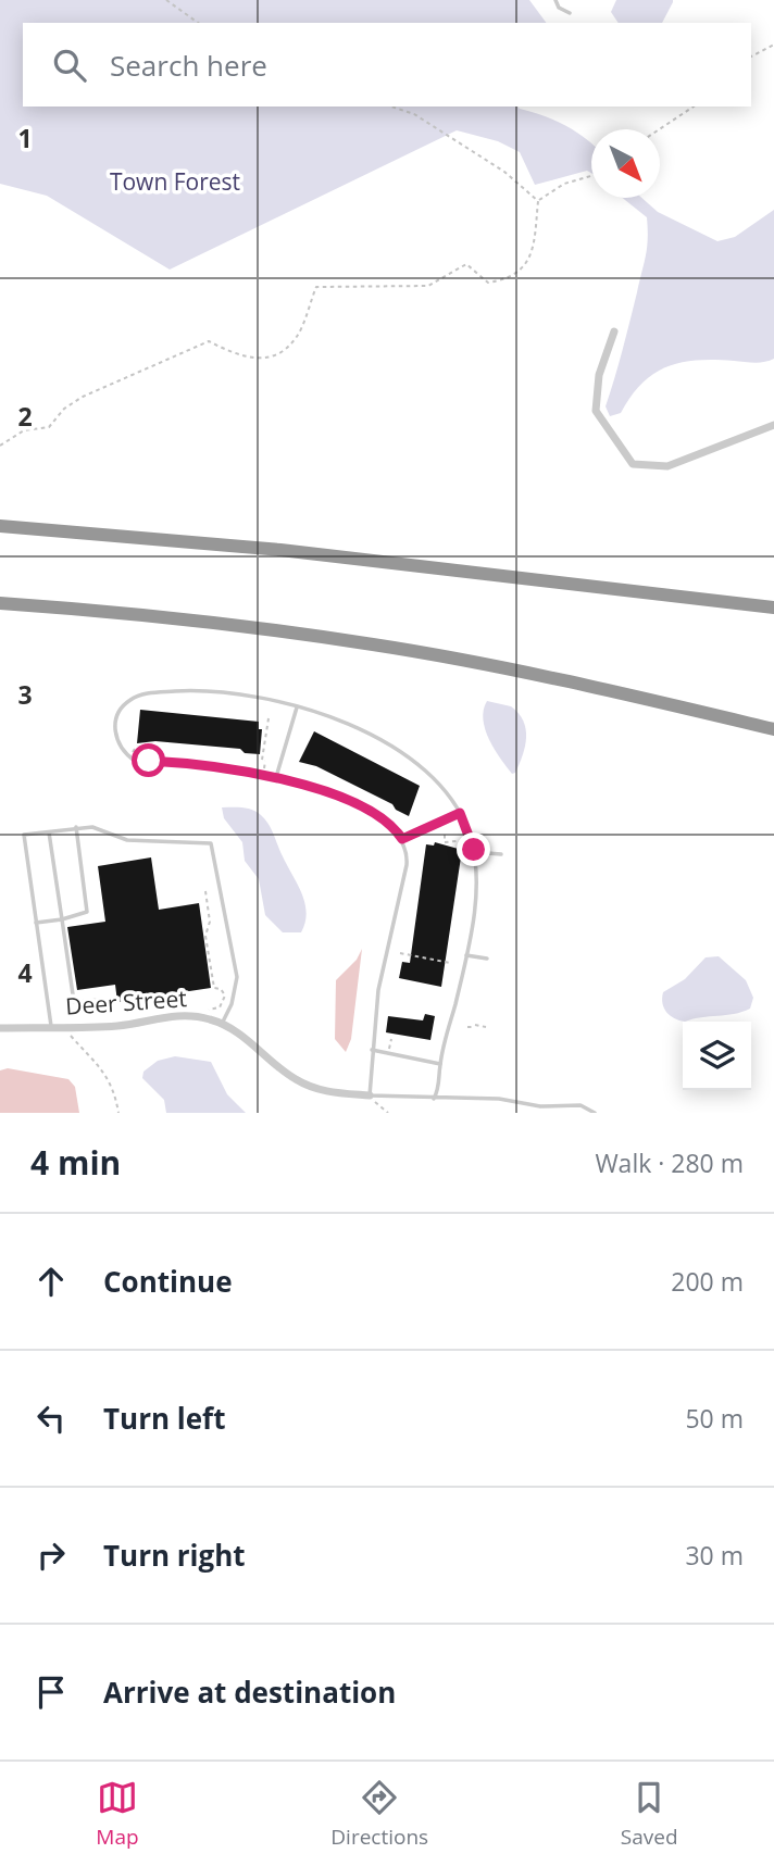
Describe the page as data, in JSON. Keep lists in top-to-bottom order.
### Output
{
  "streets": {
    "street": ["Deer Street"]
  },
  "parks": ["Town Forest"],
  "north": "bottom right",
  "page": {
    "search": "Search here",
    "heading": ["4 min", "Walk · 280 m"],
    "list": [
      ["Continue", "200 m"],
      ["Turn left", "50 m"],
      ["Turn right", "30 m"],
      "Arrive at destination"
    ],
    "nav": ["Map", "Directions", "Saved"]
  },
  "grid": {
    "rows": [
      "1",
      "2",
      "3",
      "4"
    ]
  }
}
